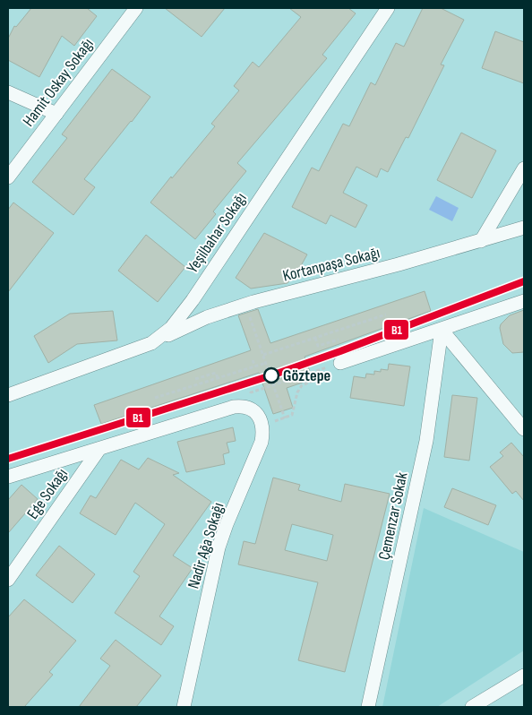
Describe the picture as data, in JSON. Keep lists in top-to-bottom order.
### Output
{
  "streets": {
    "street": [
      "Hamit Oskay Sokağı",
      "Yeşilbahar Sokağı",
      "Kortanpaşa Sokağı",
      "Ege Sokağı",
      "Çemenzar Sokak",
      "Nadir Ağa Sokağı"
    ]
  },
  "crossings": [
    ["Yeşilbahar Sokağı", "Kortanpaşa Sokağı"],
    ["Ege Sokağı", "Nadir Ağa Sokağı"]
  ],
  "places": ["Göztepe"],
  "lines": ["transit line B1"]
}
